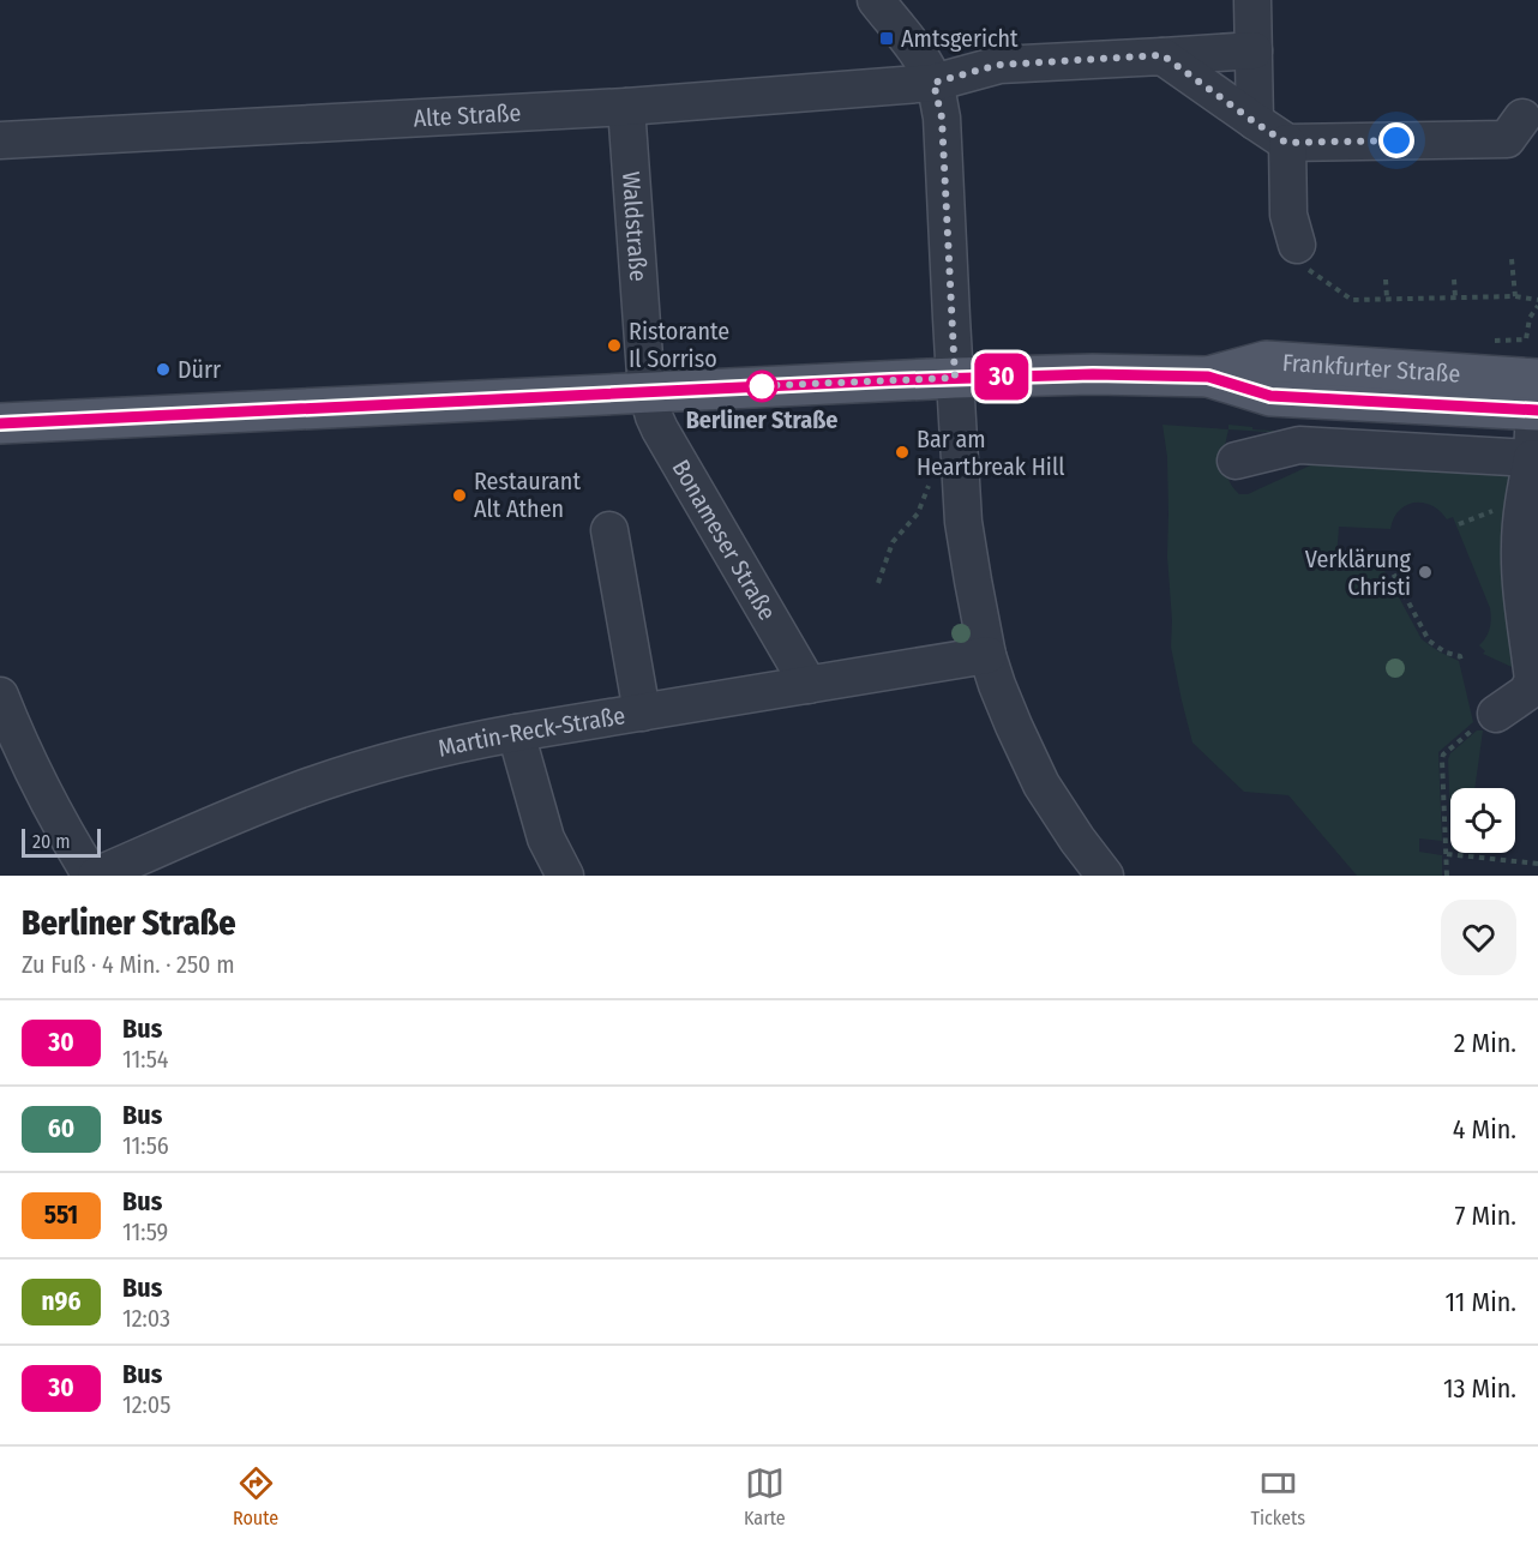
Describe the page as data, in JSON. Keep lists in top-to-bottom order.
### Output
{
  "streets": {
    "main road": ["Frankfurter Straße"],
    "street": [
      "Alte Straße",
      "Waldstraße",
      "Bonameser Straße",
      "Martin-Reck-Straße"
    ]
  },
  "crossings": [
    ["Alte Straße", "Waldstraße"],
    ["Waldstraße", "Frankfurter Straße"],
    ["Waldstraße", "Bonameser Straße"],
    ["Frankfurter Straße", "Bonameser Straße"],
    ["Bonameser Straße", "Martin-Reck-Straße"]
  ],
  "places": {
    "transit": ["Amtsgericht"],
    "other": [
      "Ristorante Il Sorriso",
      "Dürr",
      "Berliner Straße",
      "Bar am Heartbreak Hill",
      "Restaurant Alt Athen",
      "Verklärung Christi"
    ]
  },
  "lines": ["bus line 30"],
  "scale_bar": "20 m",
  "page": {
    "on_map": "30",
    "scale": "20 m",
    "heading": ["Berliner Straße", "Zu Fuß · 4 Min. · 250 m"],
    "list": [
      {
        "mark": "30",
        "name": "Bus",
        "note": "11:54",
        "value": "2 Min."
      },
      {
        "mark": "60",
        "name": "Bus",
        "note": "11:56",
        "value": "4 Min."
      },
      {
        "mark": "551",
        "name": "Bus",
        "note": "11:59",
        "value": "7 Min."
      },
      {
        "mark": "n96",
        "name": "Bus",
        "note": "12:03",
        "value": "11 Min."
      },
      {
        "mark": "30",
        "name": "Bus",
        "note": "12:05",
        "value": "13 Min."
      }
    ],
    "tabs": ["Route", "Karte", "Tickets"]
  }
}
